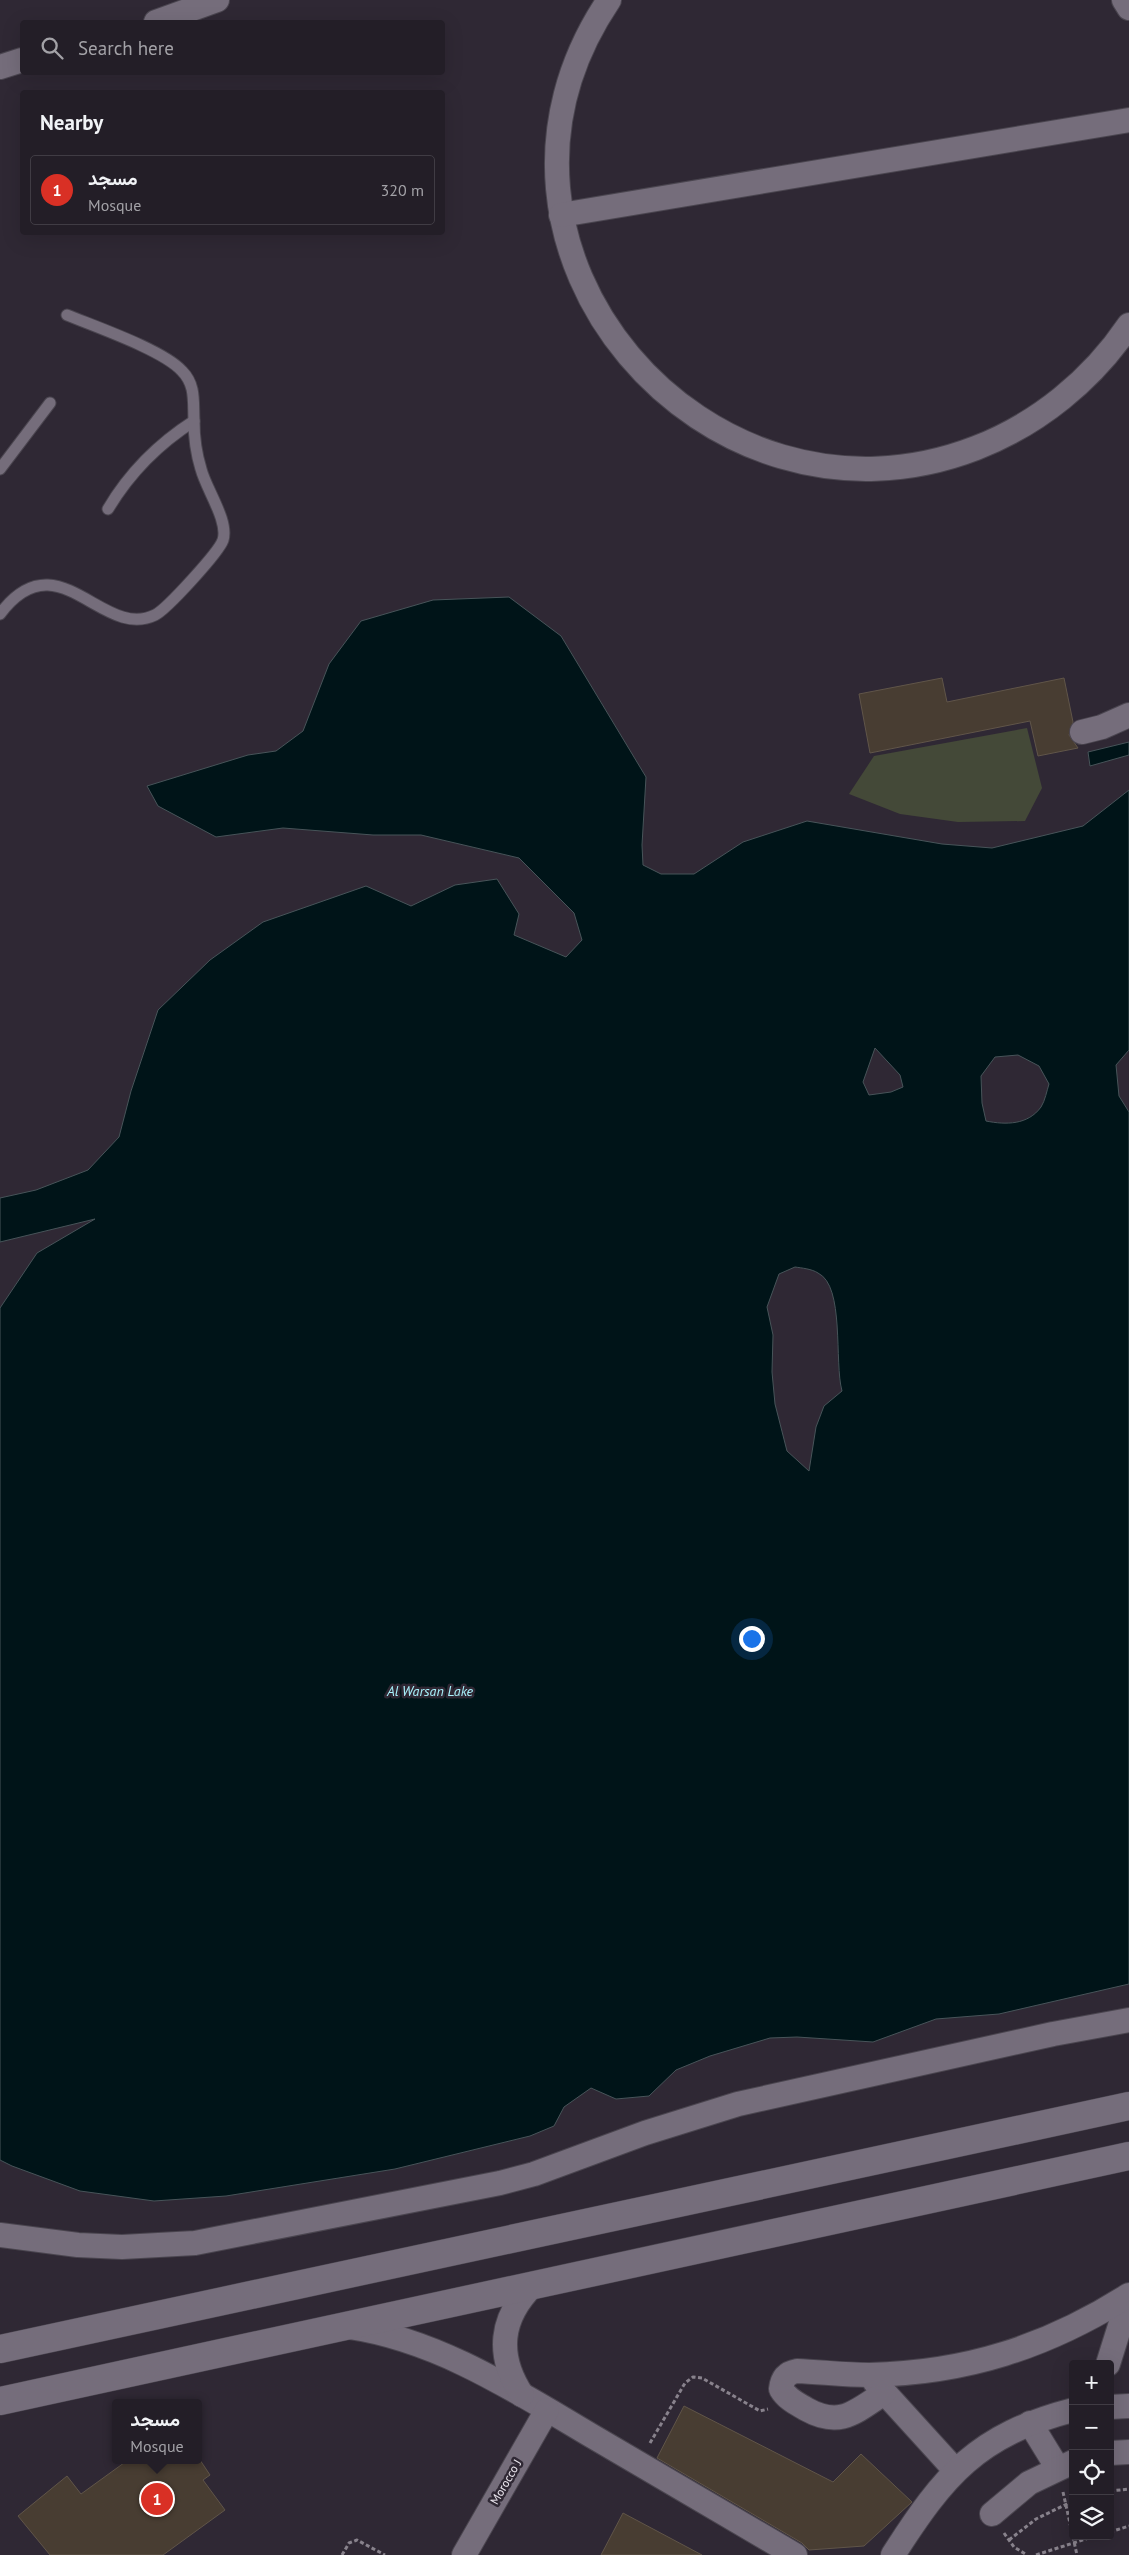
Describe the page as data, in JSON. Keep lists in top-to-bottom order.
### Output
{
  "streets": {
    "street": ["Morocco J"]
  },
  "water": ["Al Warsan Lake"],
  "page": {
    "search": "Search here",
    "heading": "Nearby",
    "list": [
      {
        "mark": "1",
        "name": "مسجد",
        "note": "Mosque",
        "value": "320 m"
      }
    ],
    "map_buttons": ["+", "−"],
    "popup": ["مسجد", "Mosque"],
    "pins": "1"
  }
}
